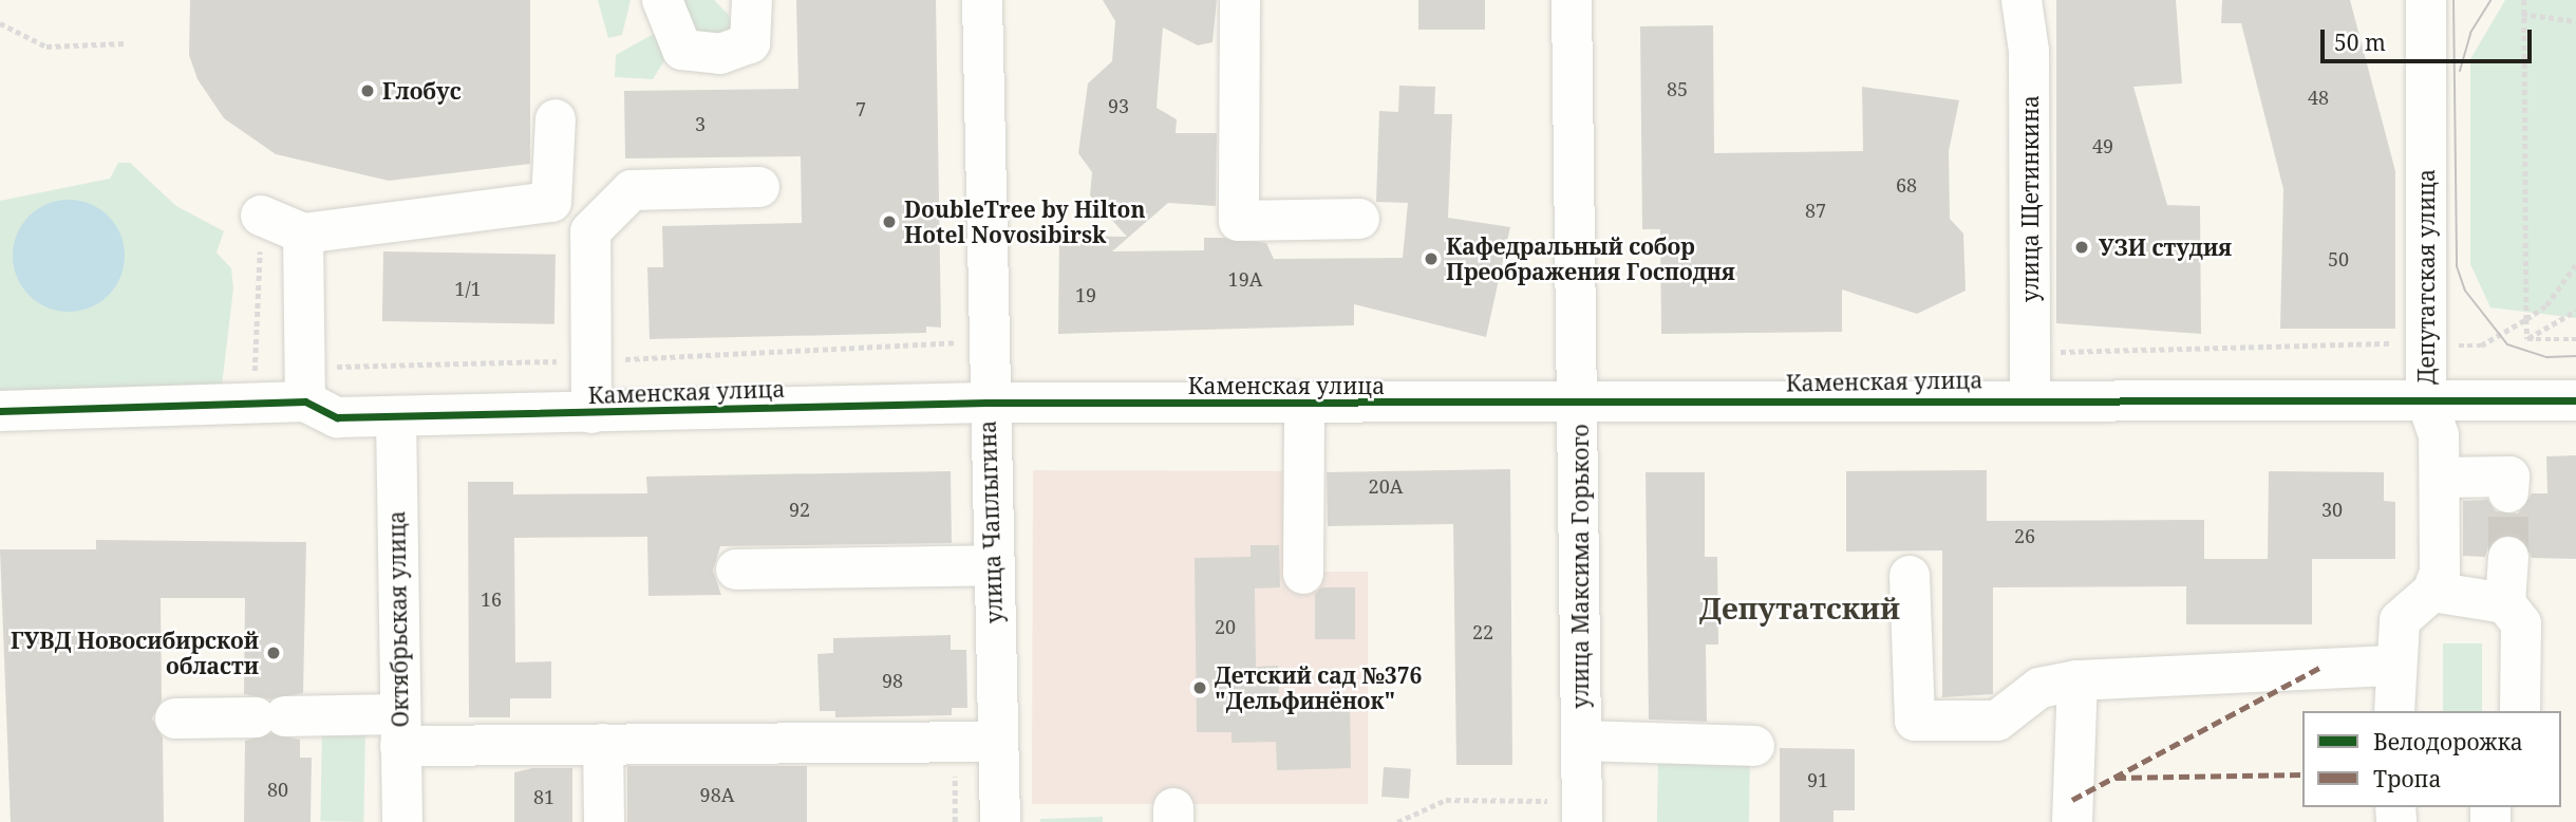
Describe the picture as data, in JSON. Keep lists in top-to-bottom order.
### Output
{
  "streets": {
    "street": [
      "улица Щетинкина",
      "Депутатская улица",
      "Каменская улица",
      "улица Чаплыгина",
      "улица Максима Горького",
      "Октябрьская улица"
    ]
  },
  "crossings": [
    ["улица Щетинкина", "Каменская улица"],
    ["Депутатская улица", "Каменская улица"],
    ["Каменская улица", "улица Чаплыгина"],
    ["Каменская улица", "улица Максима Горького"],
    ["Каменская улица", "Октябрьская улица"]
  ],
  "districts": ["Депутатский"],
  "places": [
    "Глобус",
    "DoubleTree by Hilton Hotel Novosibirsk",
    "УЗИ студия",
    "Кафедральный собор Преображения Господня",
    "ГУВД Новосибирской области",
    "Детский сад №376 \"Дельфинёнок\""
  ],
  "house_numbers": [
    "85",
    "48",
    "93",
    "7",
    "3",
    "49",
    "68",
    "87",
    "50",
    "19А",
    "1/1",
    "19",
    "20А",
    "92",
    "30",
    "26",
    "16",
    "20",
    "22",
    "98",
    "91",
    "80",
    "98А",
    "81"
  ],
  "legend": ["Велодорожка", "Тропа"],
  "scale_bar": "50 m"
}
